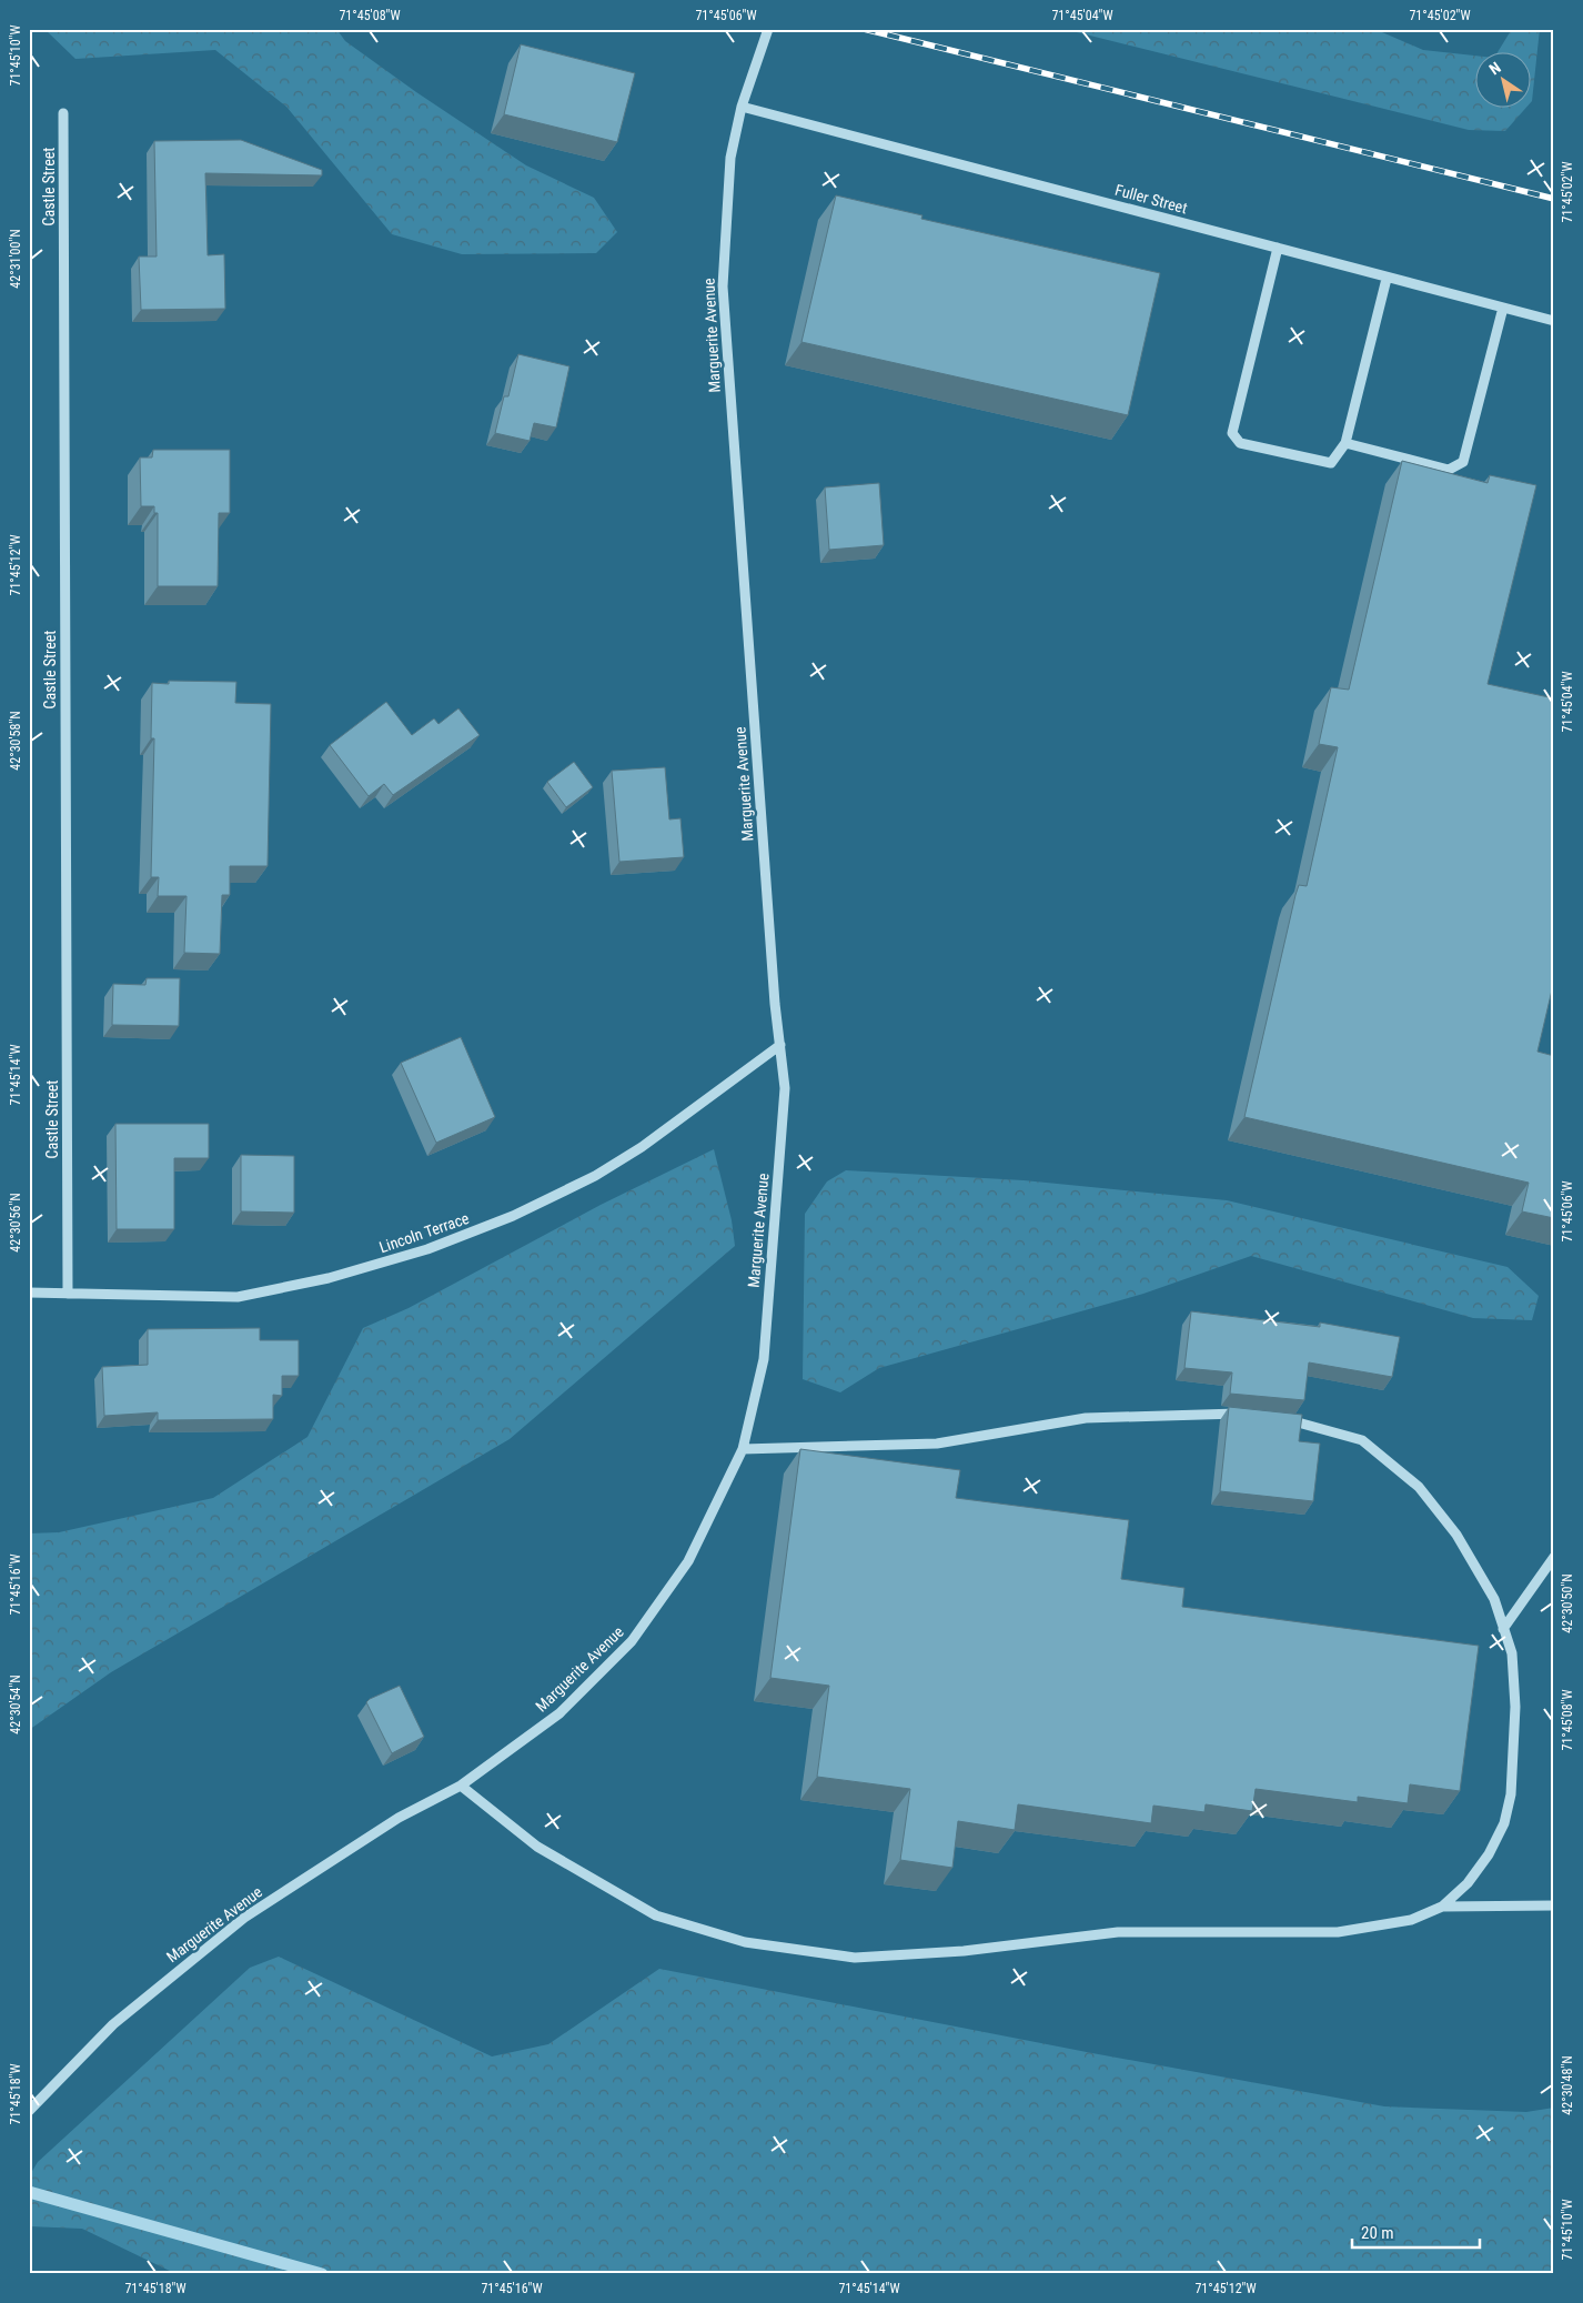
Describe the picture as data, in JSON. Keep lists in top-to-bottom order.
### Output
{
  "streets": {
    "street": [
      "Castle Street",
      "Fuller Street",
      "Marguerite Avenue",
      "Lincoln Terrace"
    ]
  },
  "crossings": [
    ["Castle Street", "Lincoln Terrace"],
    ["Fuller Street", "Marguerite Avenue"],
    ["Marguerite Avenue", "Lincoln Terrace"]
  ],
  "scale_bar": "20 m",
  "north": "top left",
  "coordinates": [
    "71°45'08\"W",
    "71°45'06\"W",
    "71°45'04\"W",
    "71°45'02\"W",
    "71°45'10\"W",
    "42°31'00\"N",
    "71°45'12\"W",
    "42°30'58\"N",
    "71°45'14\"W",
    "42°30'56\"N",
    "71°45'16\"W",
    "42°30'50\"N",
    "42°30'54\"N",
    "42°30'48\"N",
    "71°45'18\"W"
  ]
}
